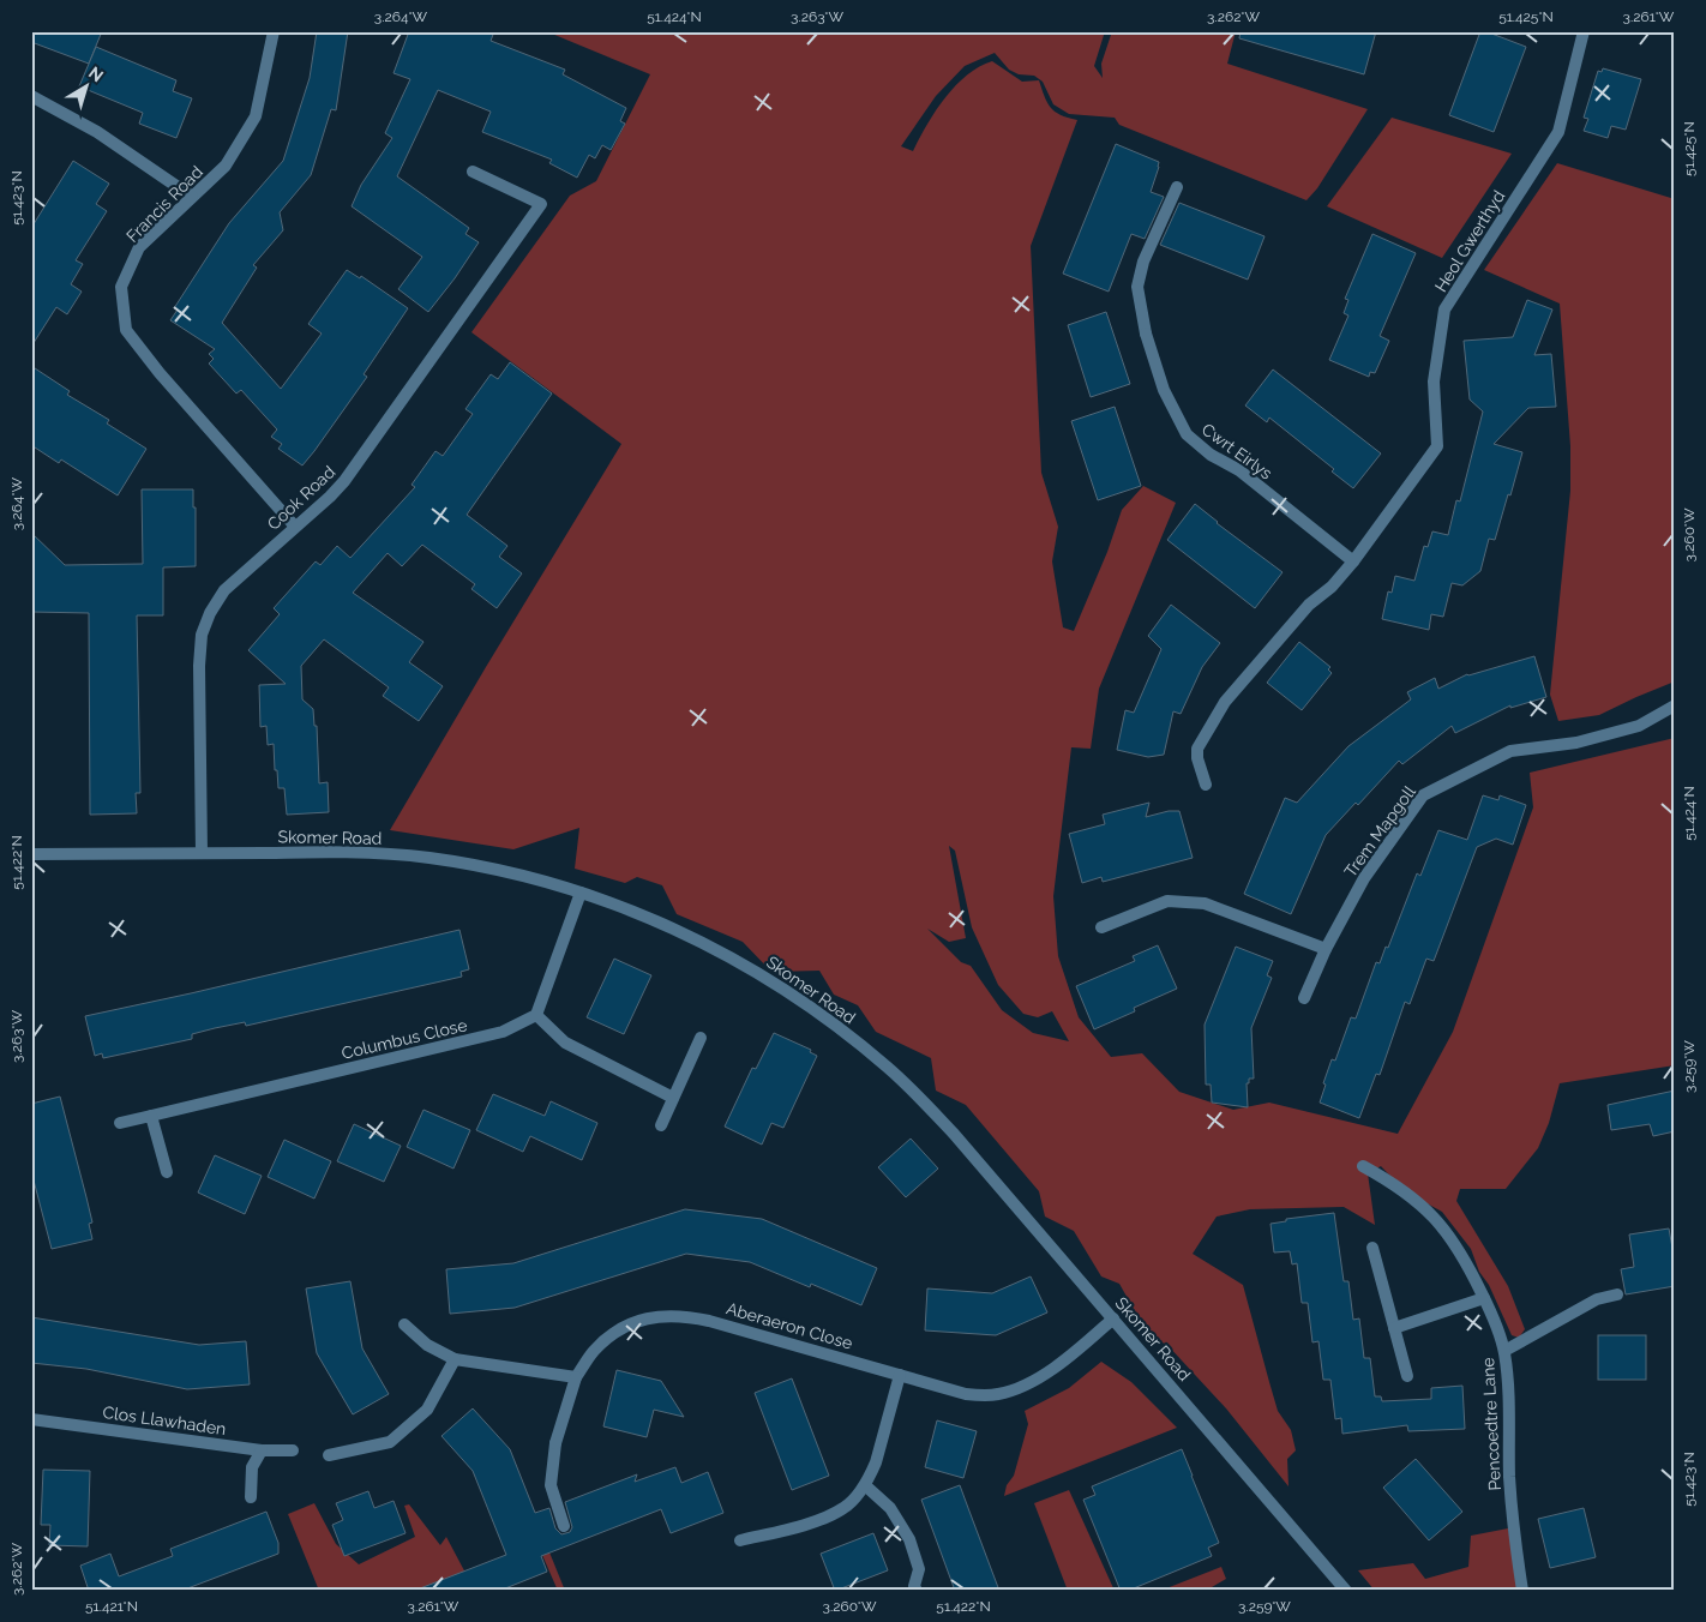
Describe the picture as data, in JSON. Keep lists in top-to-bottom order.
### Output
{
  "streets": {
    "street": [
      "Francis Road",
      "Heol Gwerthyd",
      "Cwrt Eirlys",
      "Cook Road",
      "Trem Mapgoll",
      "Skomer Road",
      "Columbus Close",
      "Aberaeron Close",
      "Clos Llawhaden",
      "Pencoedtre Lane"
    ]
  },
  "crossings": [
    ["Francis Road", "Cook Road"],
    ["Heol Gwerthyd", "Cwrt Eirlys"],
    ["Cook Road", "Skomer Road"],
    ["Skomer Road", "Aberaeron Close"]
  ],
  "north": "top right",
  "coordinates": [
    "3.264°W",
    "51.424°N",
    "3.263°W",
    "3.262°W",
    "51.425°N",
    "3.261°W",
    "51.423°N",
    "3.260°W",
    "51.422°N",
    "3.259°W",
    "51.421°N"
  ]
}
